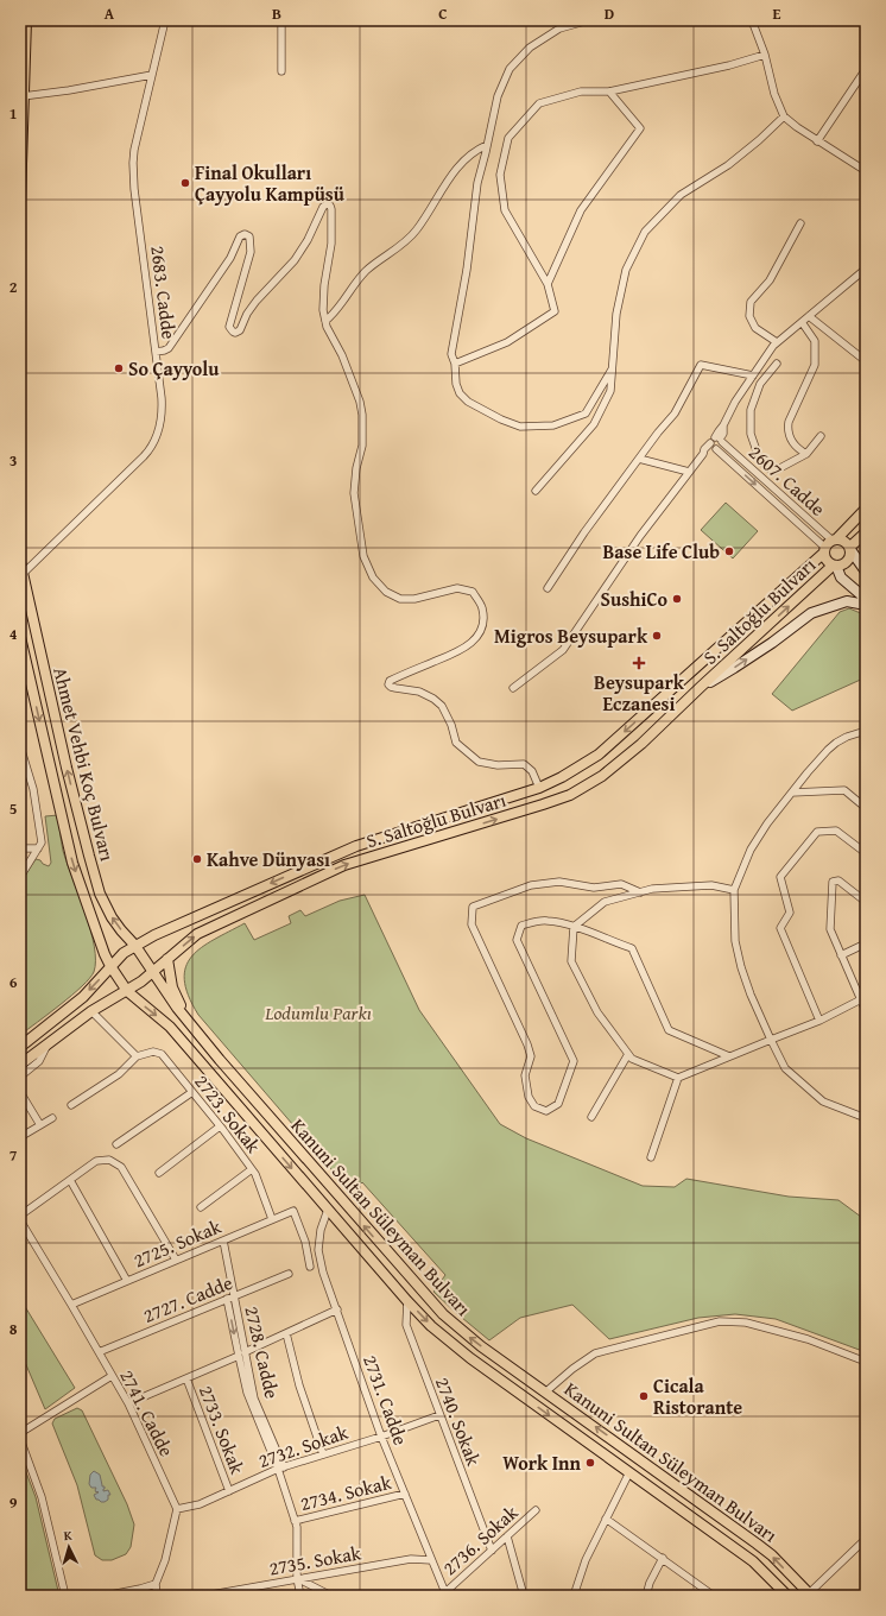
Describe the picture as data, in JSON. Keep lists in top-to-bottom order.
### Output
{
  "streets": {
    "main road": ["S. Saltoğlu Bulvarı", "Ahmet Vehbi Koç Bulvarı", "Kanuni Sultan Süleyman Bulvarı"],
    "street": [
      "2683. Cadde",
      "2607. Cadde",
      "2723. Sokak",
      "2725. Sokak",
      "2727. Cadde",
      "2728. Cadde",
      "2731. Cadde",
      "2741. Cadde",
      "2740. Sokak",
      "2733. Sokak",
      "2732. Sokak",
      "2734. Sokak",
      "2736. Sokak",
      "2735. Sokak"
    ]
  },
  "crossings": [
    ["2683. Cadde", "Ahmet Vehbi Koç Bulvarı"],
    ["2607. Cadde", "S. Saltoğlu Bulvarı"],
    ["S. Saltoğlu Bulvarı", "Ahmet Vehbi Koç Bulvarı"],
    ["S. Saltoğlu Bulvarı", "Kanuni Sultan Süleyman Bulvarı"],
    ["Ahmet Vehbi Koç Bulvarı", "Kanuni Sultan Süleyman Bulvarı"],
    ["2723. Sokak", "2725. Sokak"],
    ["Kanuni Sultan Süleyman Bulvarı", "2731. Cadde"],
    ["Kanuni Sultan Süleyman Bulvarı", "2740. Sokak"],
    ["2725. Sokak", "2728. Cadde"],
    ["2725. Sokak", "2741. Cadde"],
    ["2727. Cadde", "2728. Cadde"],
    ["2727. Cadde", "2741. Cadde"],
    ["2728. Cadde", "2732. Sokak"],
    ["2728. Cadde", "2734. Sokak"],
    ["2728. Cadde", "2735. Sokak"],
    ["2731. Cadde", "2732. Sokak"],
    ["2731. Cadde", "2734. Sokak"],
    ["2731. Cadde", "2736. Sokak"],
    ["2731. Cadde", "2735. Sokak"],
    ["2741. Cadde", "2732. Sokak"],
    ["2740. Sokak", "2732. Sokak"],
    ["2740. Sokak", "2736. Sokak"],
    ["2733. Sokak", "2732. Sokak"]
  ],
  "parks": ["Lodumlu Parkı"],
  "places": {
    "other": [
      "Final Okulları Çayyolu Kampüsü",
      "So Çayyolu",
      "Base Life Club",
      "SushiCo",
      "Migros Beysupark",
      "Kahve Dünyası",
      "Cicala Ristorante",
      "Work Inn"
    ],
    "health": ["Beysupark Eczanesi"]
  },
  "north": "top",
  "grid": {
    "columns": [
      "A",
      "B",
      "C",
      "D",
      "E"
    ],
    "rows": [
      "1",
      "2",
      "3",
      "4",
      "5",
      "6",
      "7",
      "8",
      "9"
    ]
  }
}
